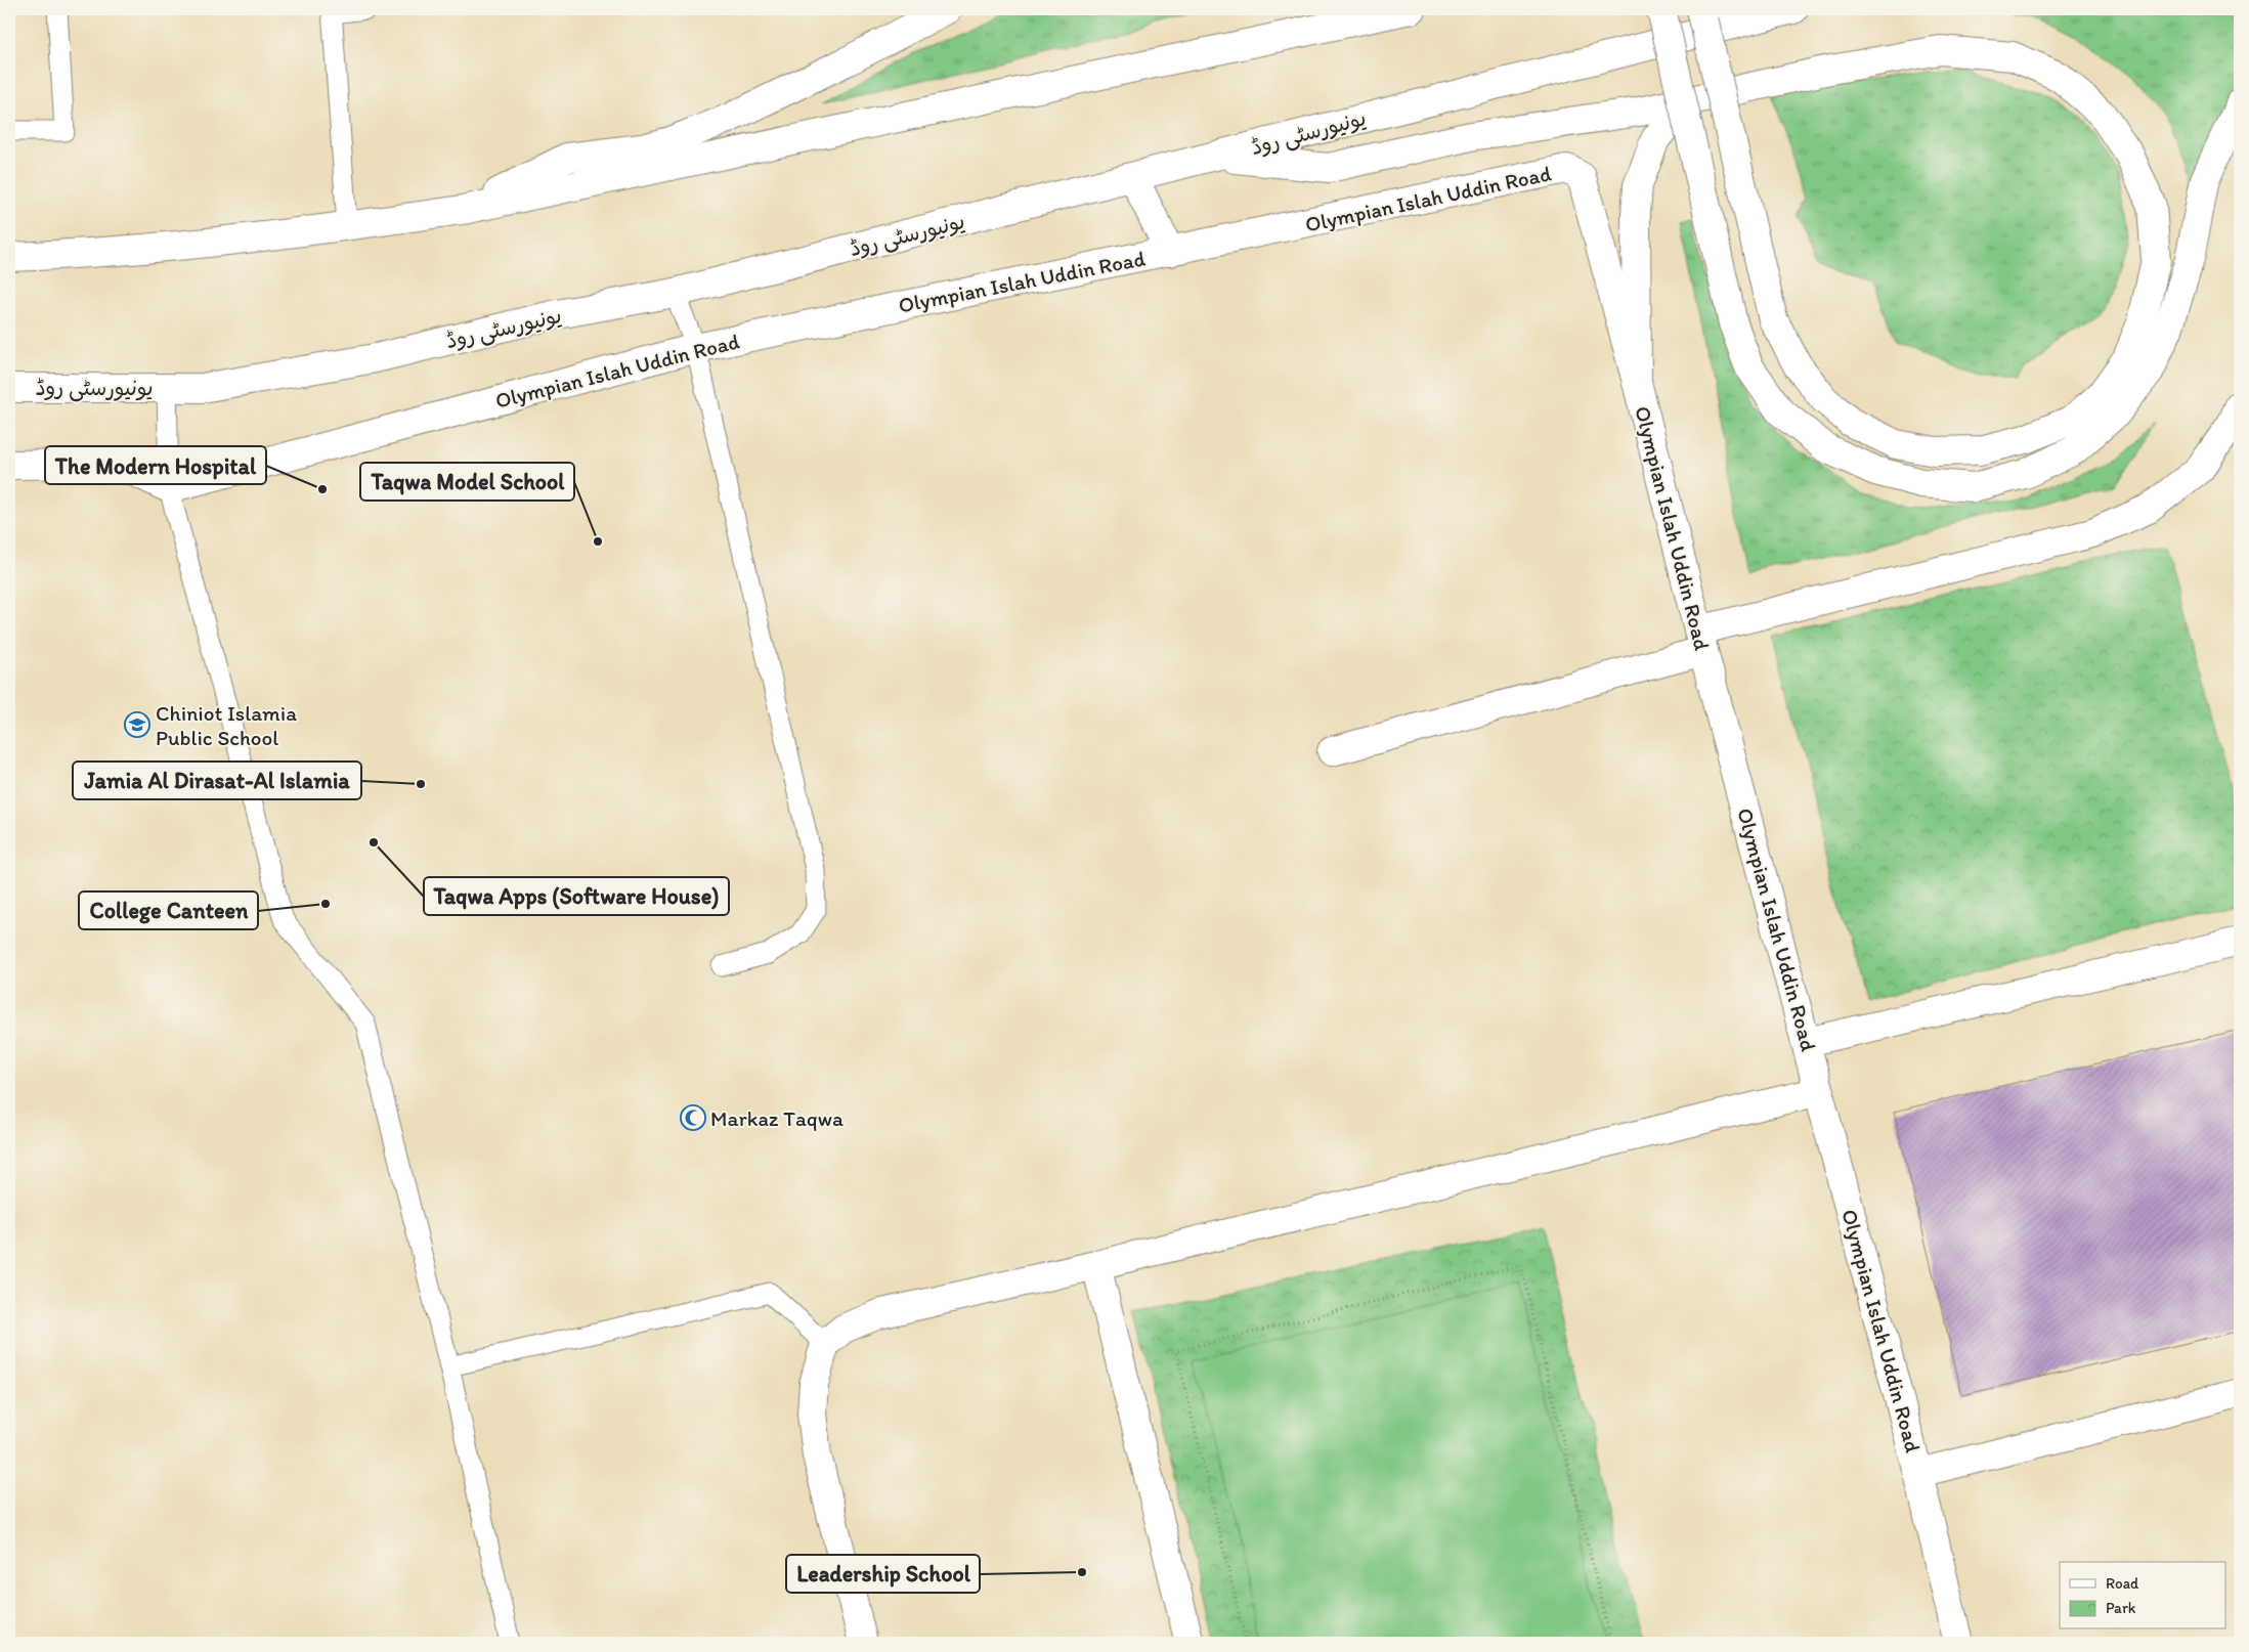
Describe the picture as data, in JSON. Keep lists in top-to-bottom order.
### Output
{
  "streets": {
    "main road": ["یونیورسٹی روڈ", "Olympian Islah Uddin Road"]
  },
  "places": {
    "other": [
      "The Modern Hospital",
      "Taqwa Model School",
      "Jamia Al Dirasat-Al Islamia",
      "Taqwa Apps (Software House)",
      "College Canteen",
      "Leadership School"
    ],
    "school or university": ["Chiniot Islamia Public School"],
    "mosque": ["Markaz Taqwa"]
  },
  "legend": ["Road", "Park"]
}
